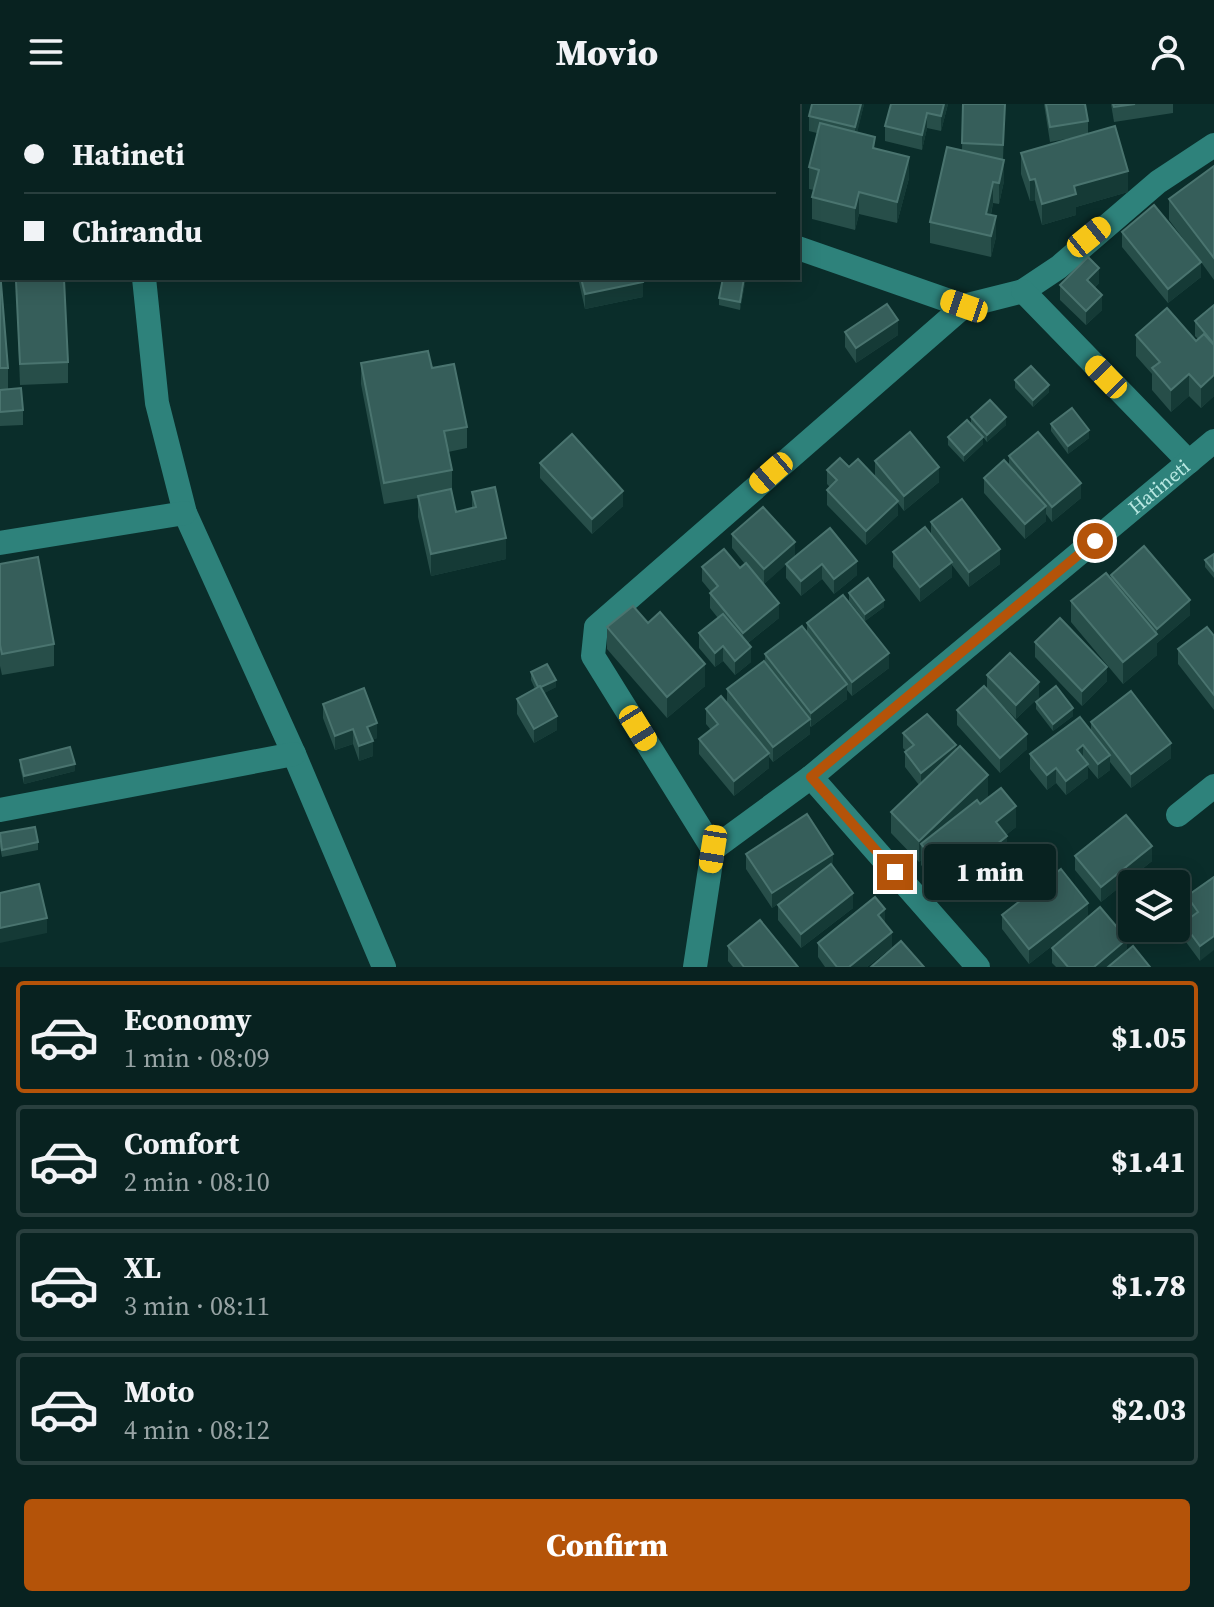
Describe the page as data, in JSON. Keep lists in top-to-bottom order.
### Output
{
  "streets": {
    "street": ["Hatineti"]
  },
  "page": {
    "header": "Movio",
    "banner": ["Hatineti", "Chirandu"],
    "bubble": "1 min",
    "list": [
      {
        "name": "Economy",
        "note": "1 min · 08:09",
        "value": "$1.05"
      },
      {
        "name": "Comfort",
        "note": "2 min · 08:10",
        "value": "$1.41"
      },
      {
        "name": "XL",
        "note": "3 min · 08:11",
        "value": "$1.78"
      },
      {
        "name": "Moto",
        "note": "4 min · 08:12",
        "value": "$2.03"
      }
    ],
    "buttons": "Confirm"
  }
}
